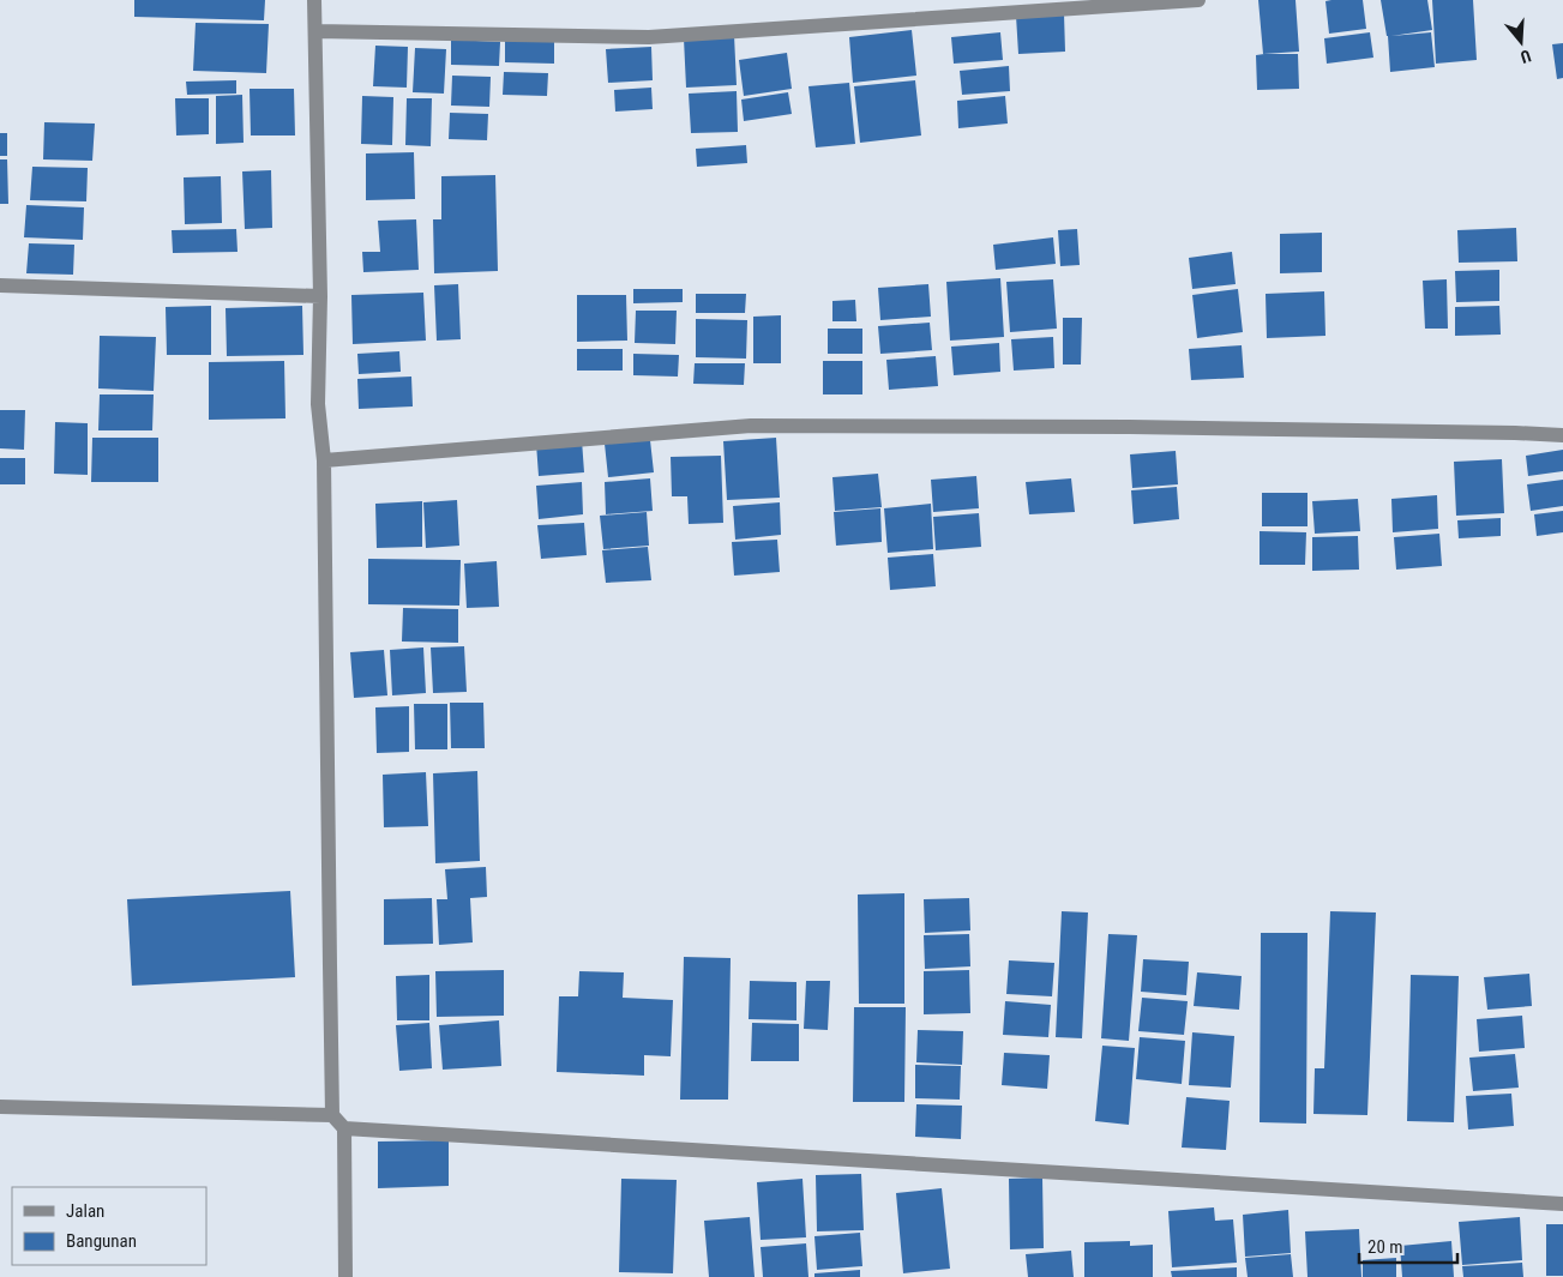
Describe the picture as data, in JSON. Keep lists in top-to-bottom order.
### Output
{
  "legend": ["Jalan", "Bangunan"],
  "scale_bar": "20 m",
  "north": "bottom"
}
